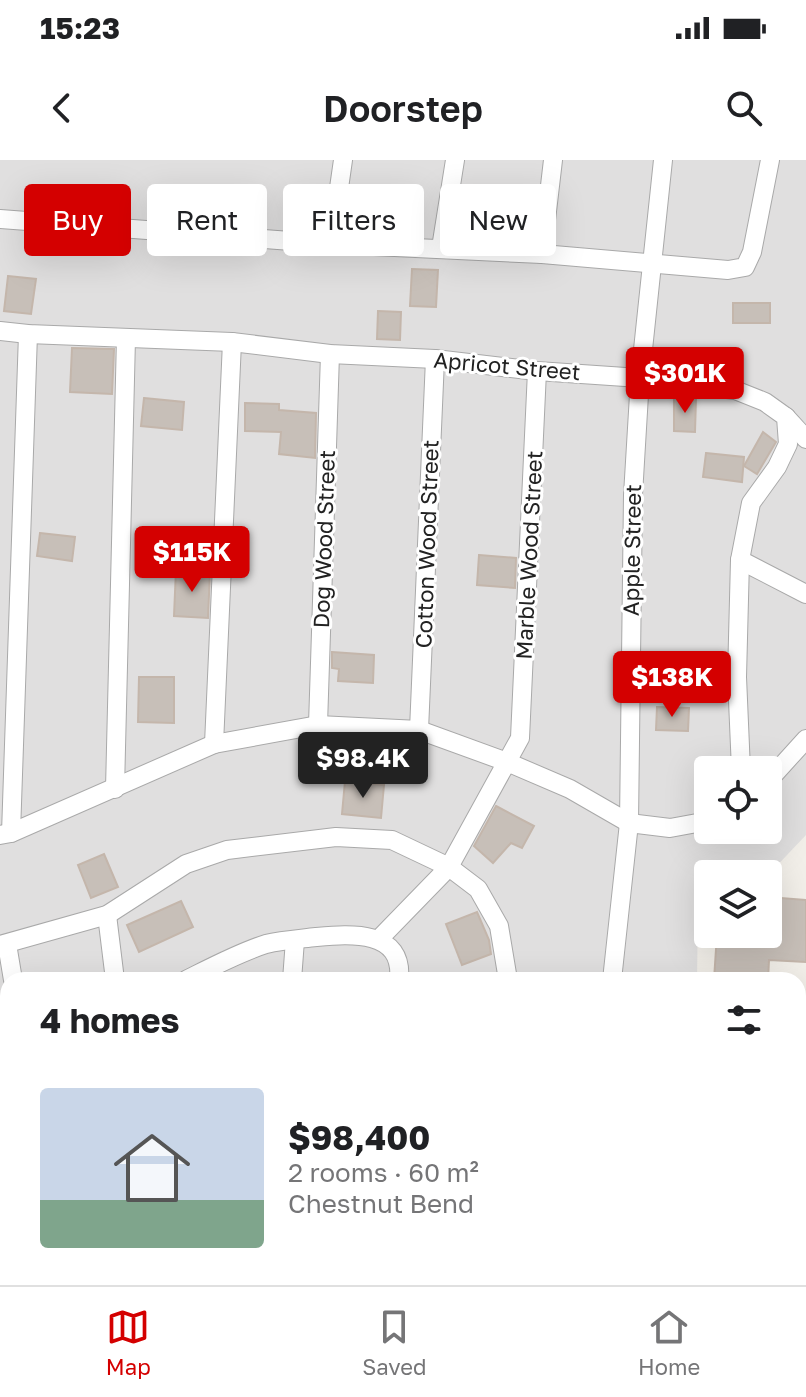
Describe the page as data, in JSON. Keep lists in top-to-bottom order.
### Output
{
  "streets": {
    "street": [
      "Apricot Street",
      "Dog Wood Street",
      "Cotton Wood Street",
      "Apple Street",
      "Marble Wood Street"
    ]
  },
  "crossings": [
    ["Apricot Street", "Dog Wood Street"],
    ["Apricot Street", "Cotton Wood Street"],
    ["Apricot Street", "Apple Street"],
    ["Apricot Street", "Marble Wood Street"]
  ],
  "page": {
    "status": "15:23",
    "header": "Doorstep",
    "chip": [
      "Buy",
      "Rent",
      "Filters",
      "New"
    ],
    "price": [
      "$301K",
      "$115K",
      "$138K",
      "$98.4K"
    ],
    "heading": "4 homes",
    "list": [
      {
        "name": "$98,400",
        "note": "2 rooms · 60 m² · Chestnut Bend"
      }
    ],
    "tabs": ["Map", "Saved", "Home"]
  }
}
